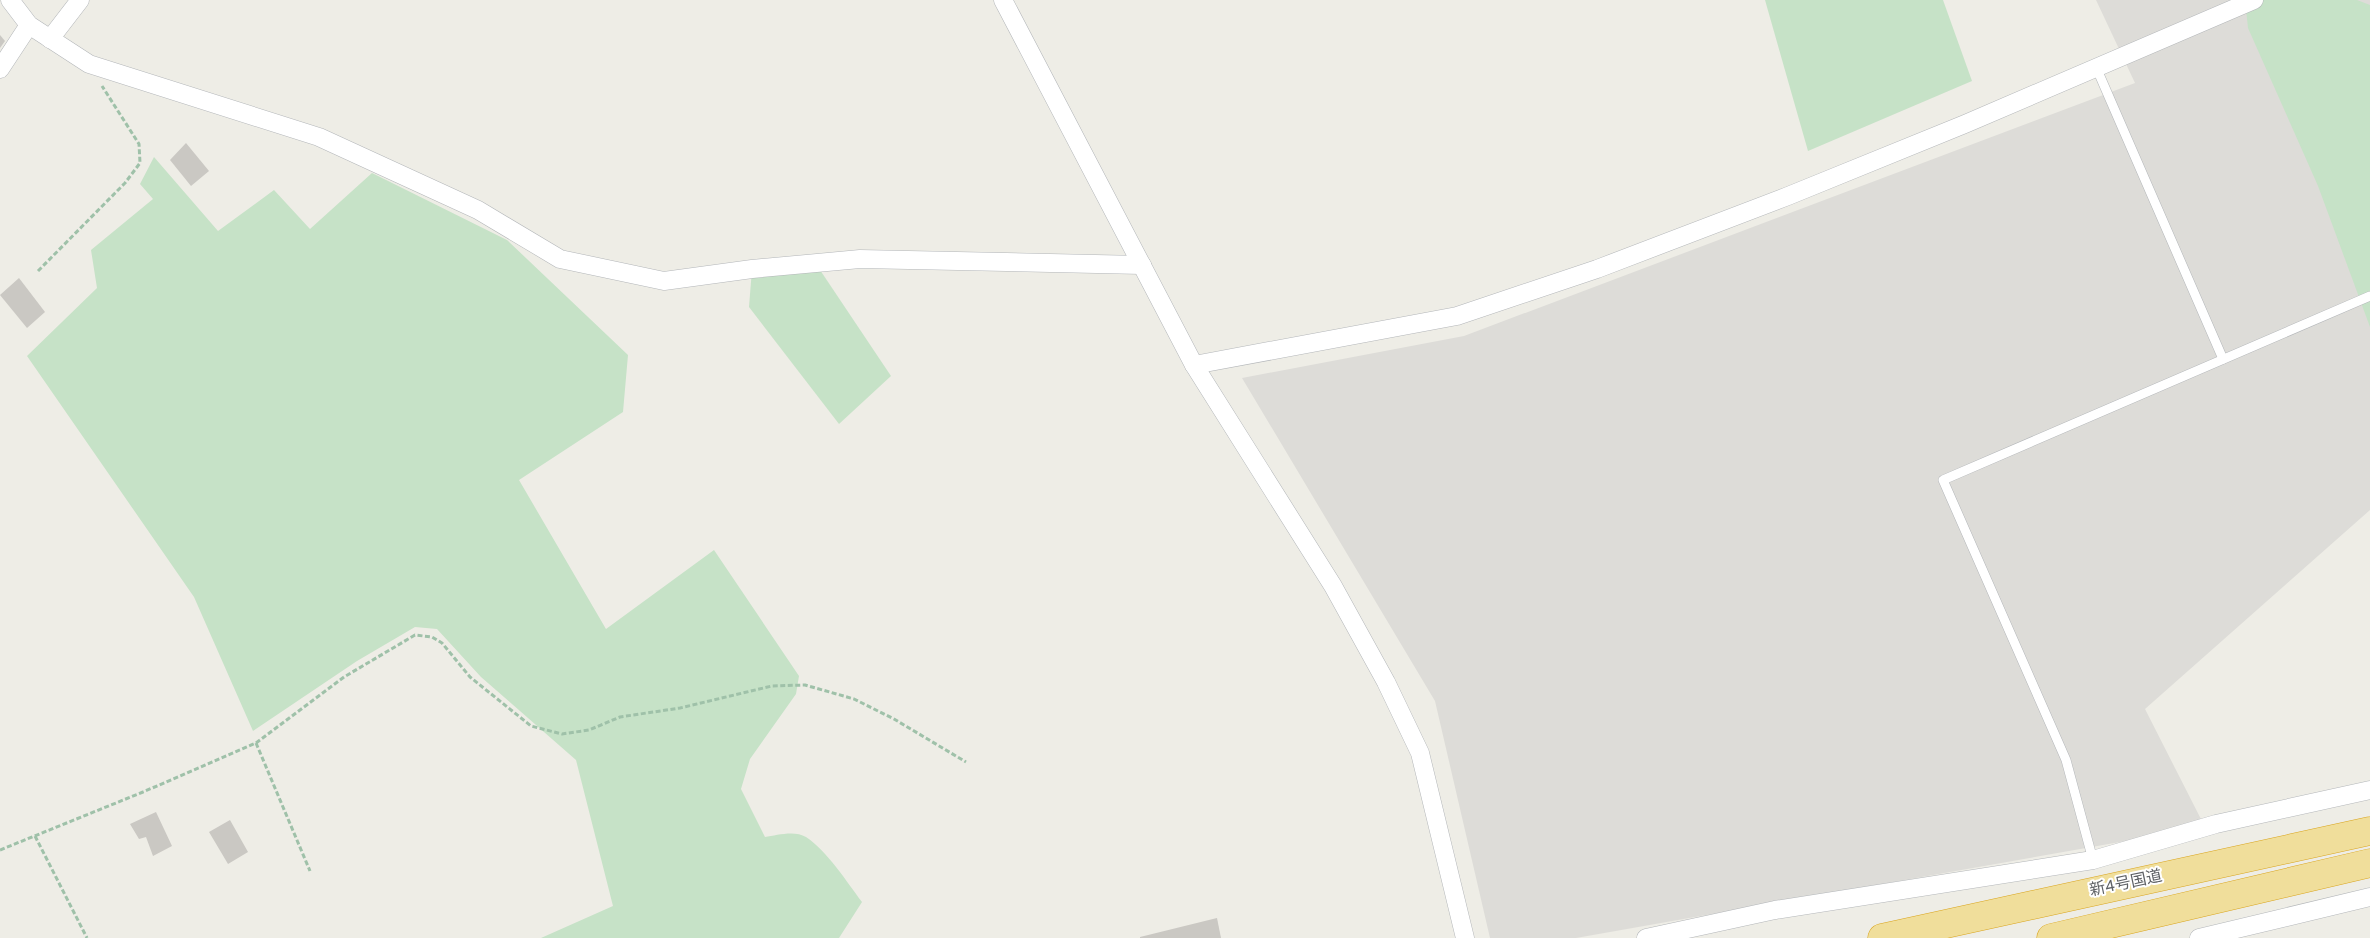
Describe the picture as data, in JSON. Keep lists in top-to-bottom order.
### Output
{
  "streets": {
    "highway": ["新4号国道"]
  }
}
